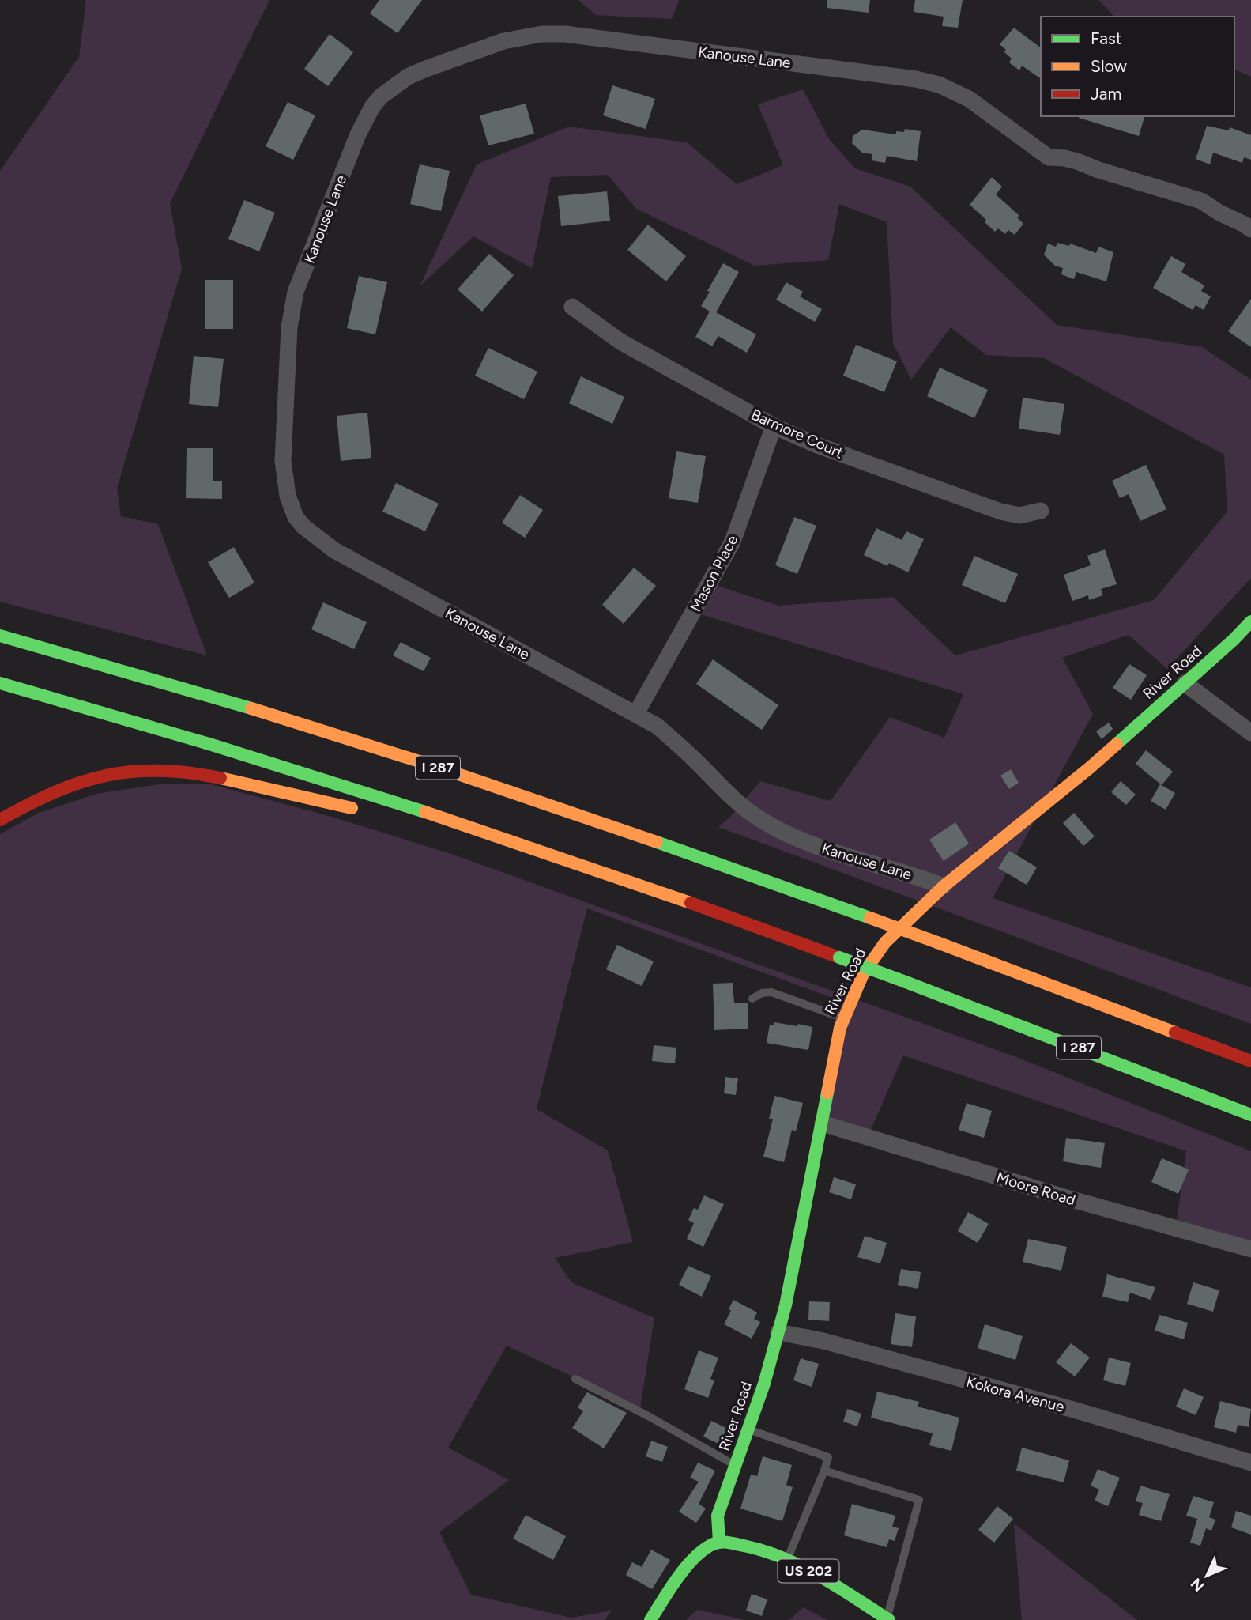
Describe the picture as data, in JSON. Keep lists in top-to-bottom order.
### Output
{
  "streets": {
    "main road": ["River Road", "I 287", "US 202"],
    "street": [
      "Kanouse Lane",
      "Barmore Court",
      "Mason Place",
      "Moore Road",
      "Kokora Avenue"
    ]
  },
  "crossings": [
    ["Kanouse Lane", "Mason Place"],
    ["Kanouse Lane", "River Road"],
    ["Barmore Court", "Mason Place"],
    ["River Road", "Moore Road"],
    ["River Road", "Kokora Avenue"],
    ["River Road", "US 202"]
  ],
  "legend": ["Fast", "Slow", "Jam"],
  "north": "bottom left"
}
